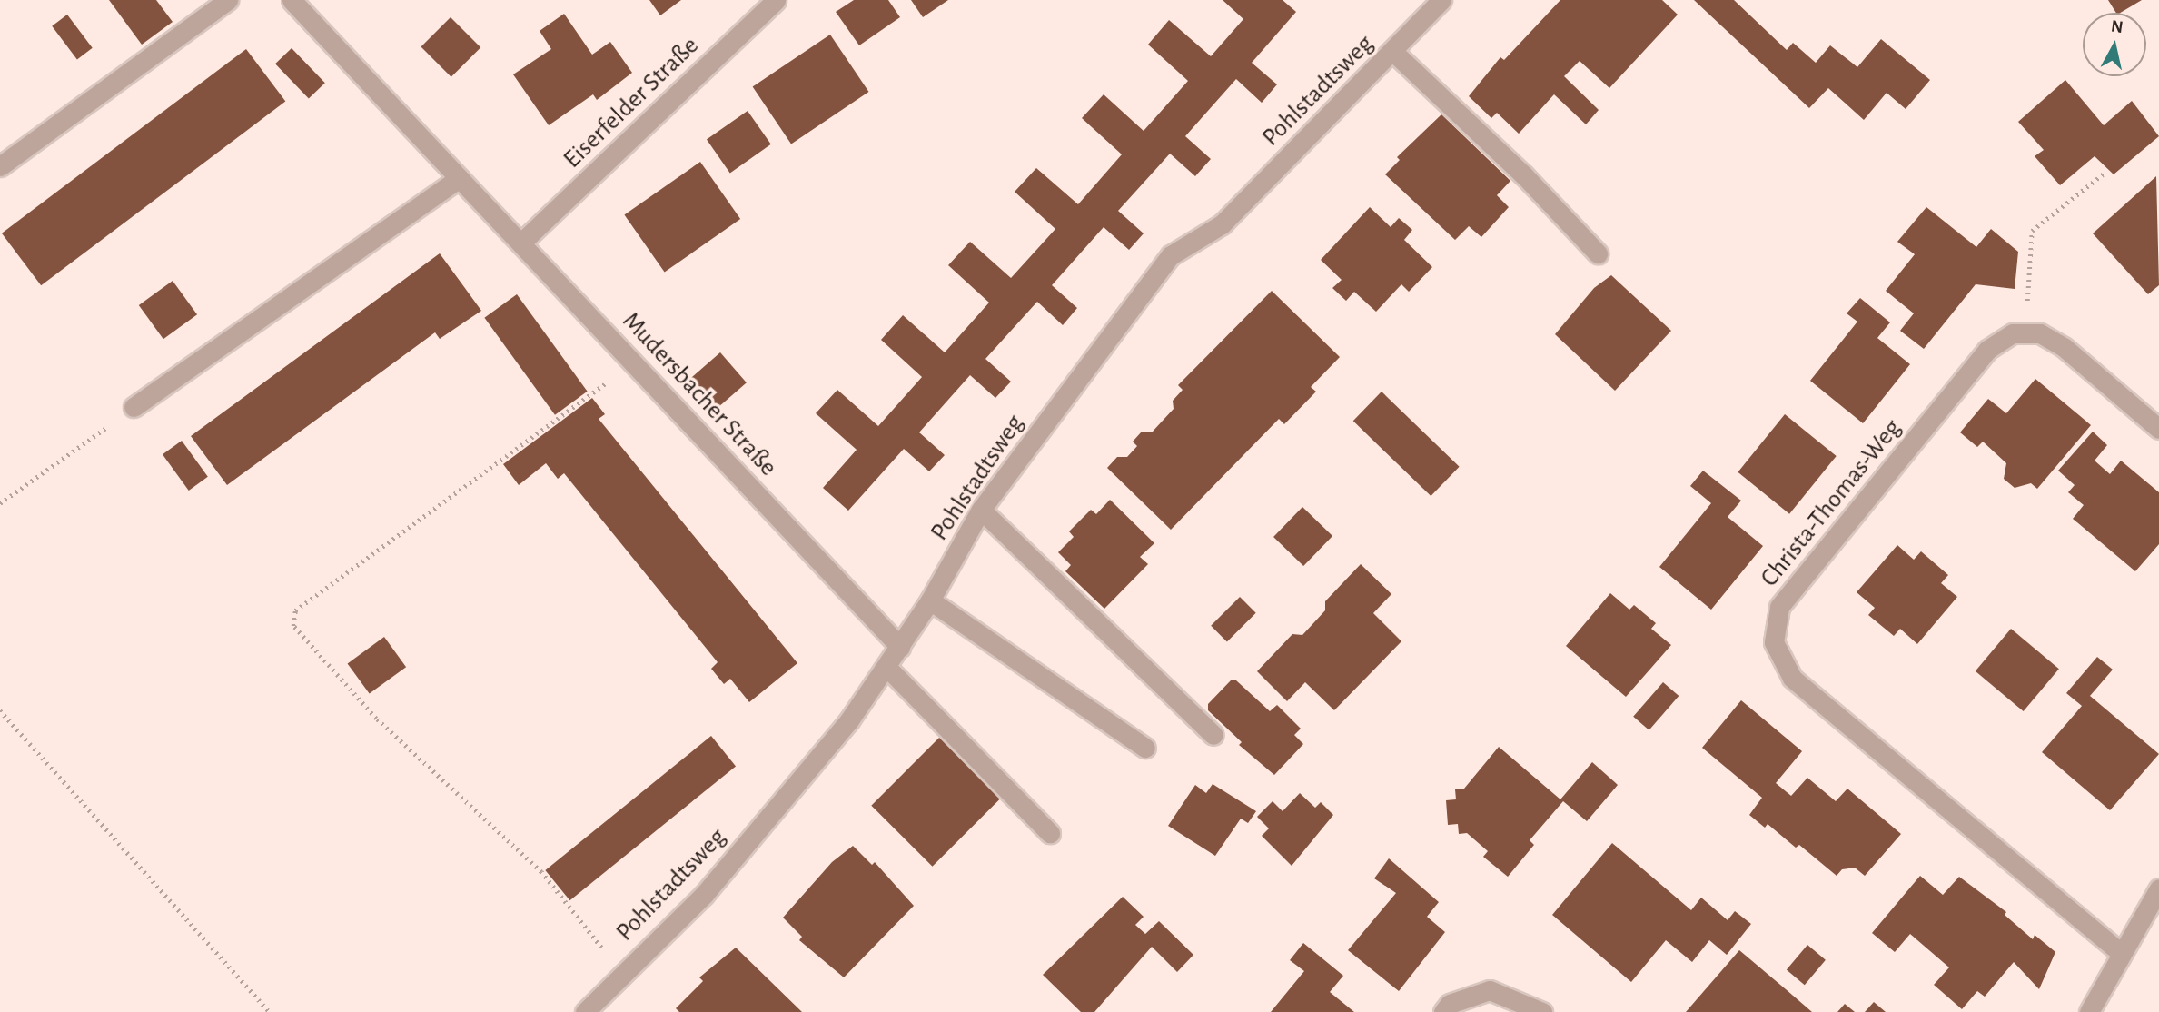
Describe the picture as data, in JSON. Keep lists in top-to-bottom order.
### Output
{
  "streets": {
    "street": [
      "Pohlstadtsweg",
      "Eiserfelder Straße",
      "Mudersbacher Straße",
      "Christa-Thomas-Weg"
    ]
  },
  "crossings": [
    ["Pohlstadtsweg", "Mudersbacher Straße"],
    ["Eiserfelder Straße", "Mudersbacher Straße"]
  ],
  "north": "top"
}
